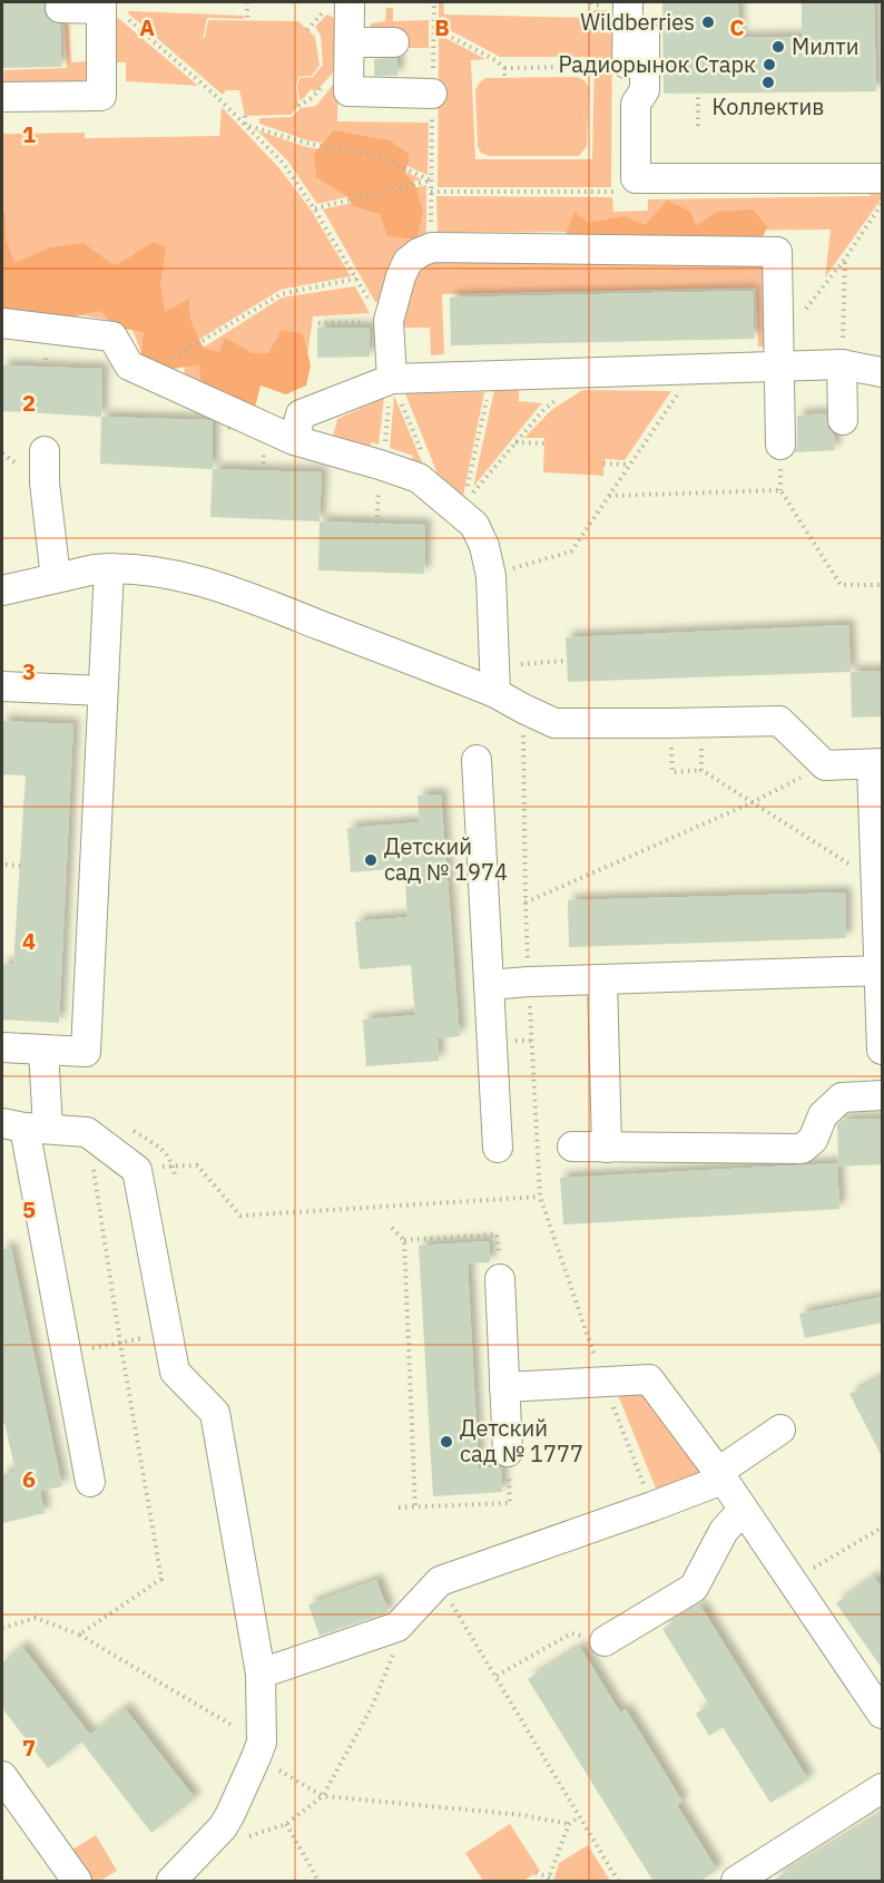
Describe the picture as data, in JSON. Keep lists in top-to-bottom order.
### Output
{
  "places": [
    "Wildberries",
    "Милти",
    "Радиорынок Старк",
    "Коллектив",
    "Детский сад № 1974",
    "Детский сад № 1777"
  ],
  "grid": {
    "columns": ["A", "B", "C"],
    "rows": [
      "1",
      "2",
      "3",
      "4",
      "5",
      "6",
      "7"
    ]
  }
}
